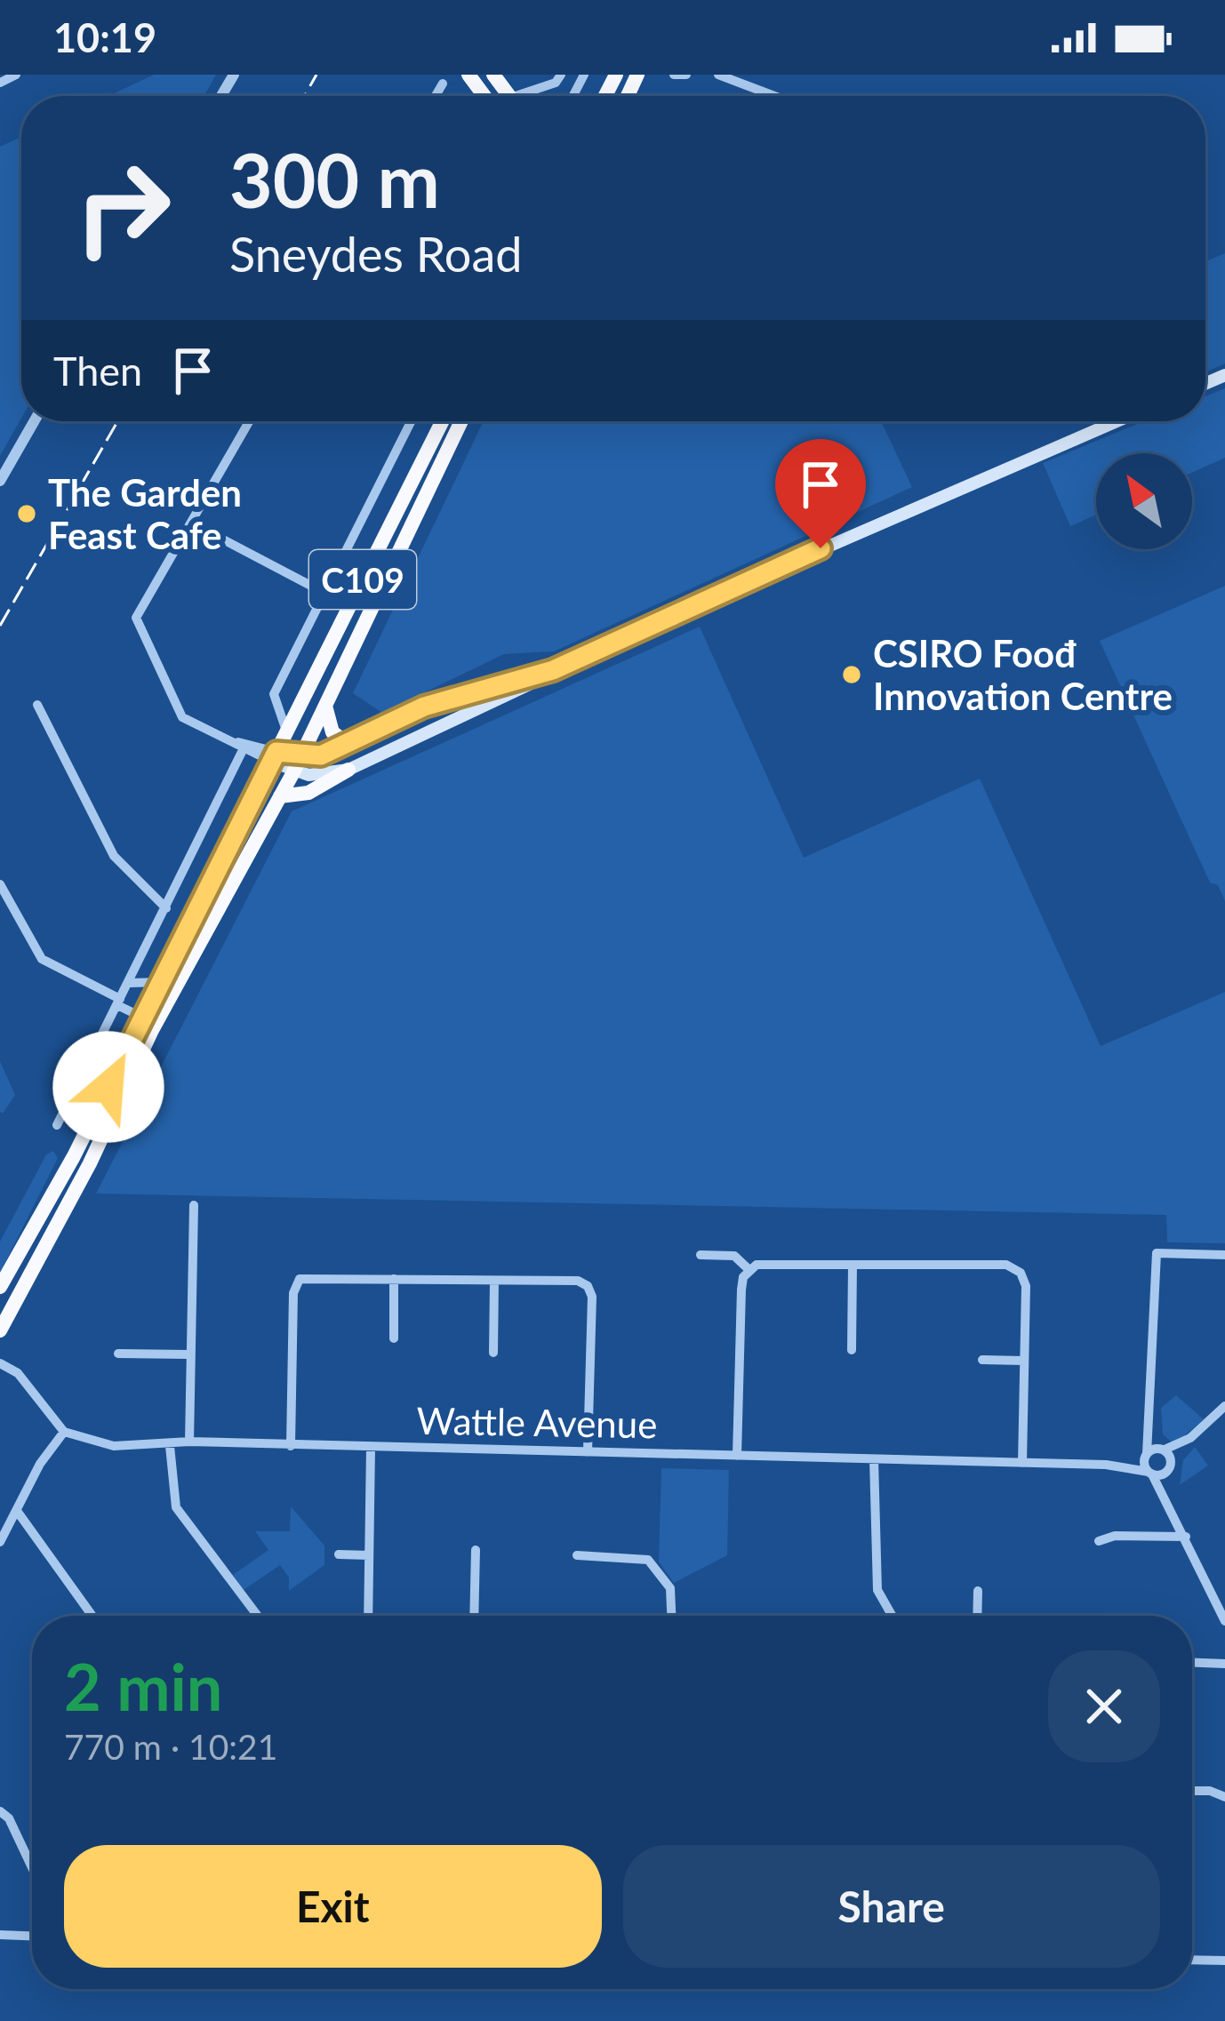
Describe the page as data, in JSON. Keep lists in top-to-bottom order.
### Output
{
  "streets": {
    "highway": ["C109"],
    "street": ["Wattle Avenue"]
  },
  "places": ["The Garden Feast Cafe", "CSIRO Foođ Innovation Centre"],
  "north": "top left",
  "page": {
    "status": "10:19",
    "turn": ["300 m", "Sneydes Road"],
    "then": "Then",
    "heading": ["2 min", "770 m · 10:21"],
    "buttons": ["Exit", "Share"]
  }
}
